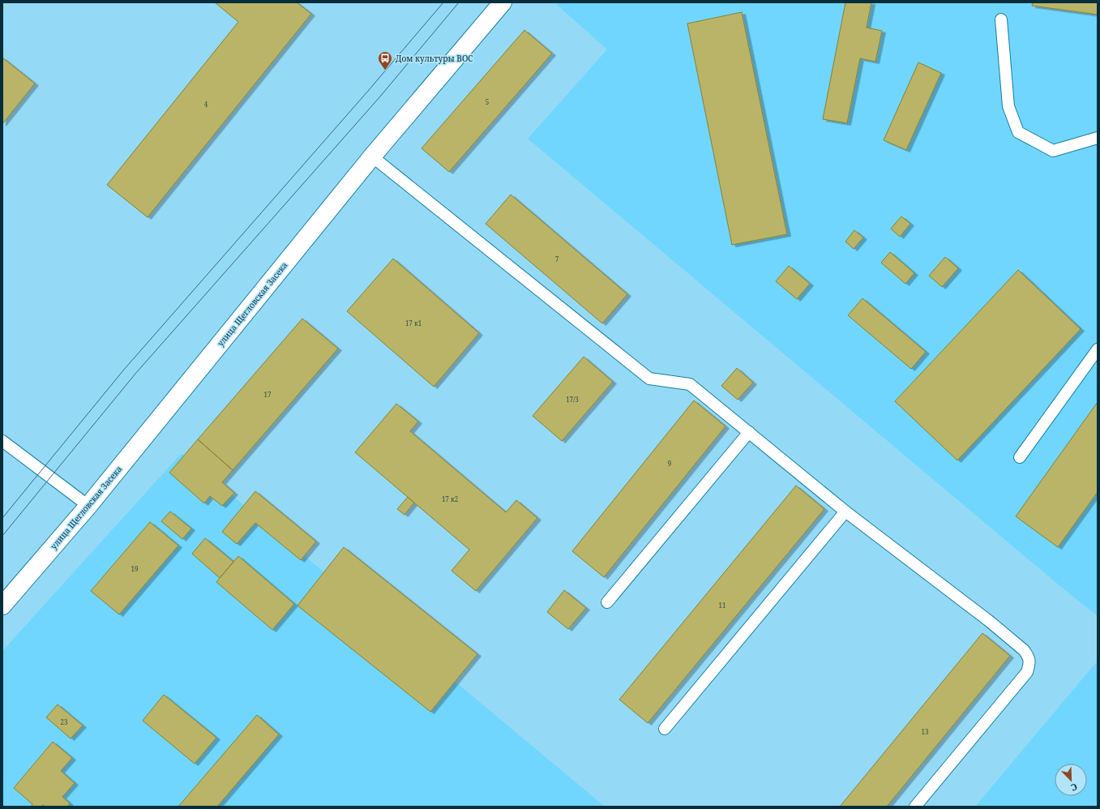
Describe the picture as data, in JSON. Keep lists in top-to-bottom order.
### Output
{
  "streets": {
    "street": ["улица Щегловская Засека"]
  },
  "places": {
    "bus stop": ["Дом культуры ВОС"]
  },
  "house_numbers": [
    "5",
    "4",
    "7",
    "17 к1",
    "17",
    "17/3",
    "9",
    "17 к2",
    "19",
    "11",
    "23",
    "13"
  ],
  "north": "bottom right"
}
